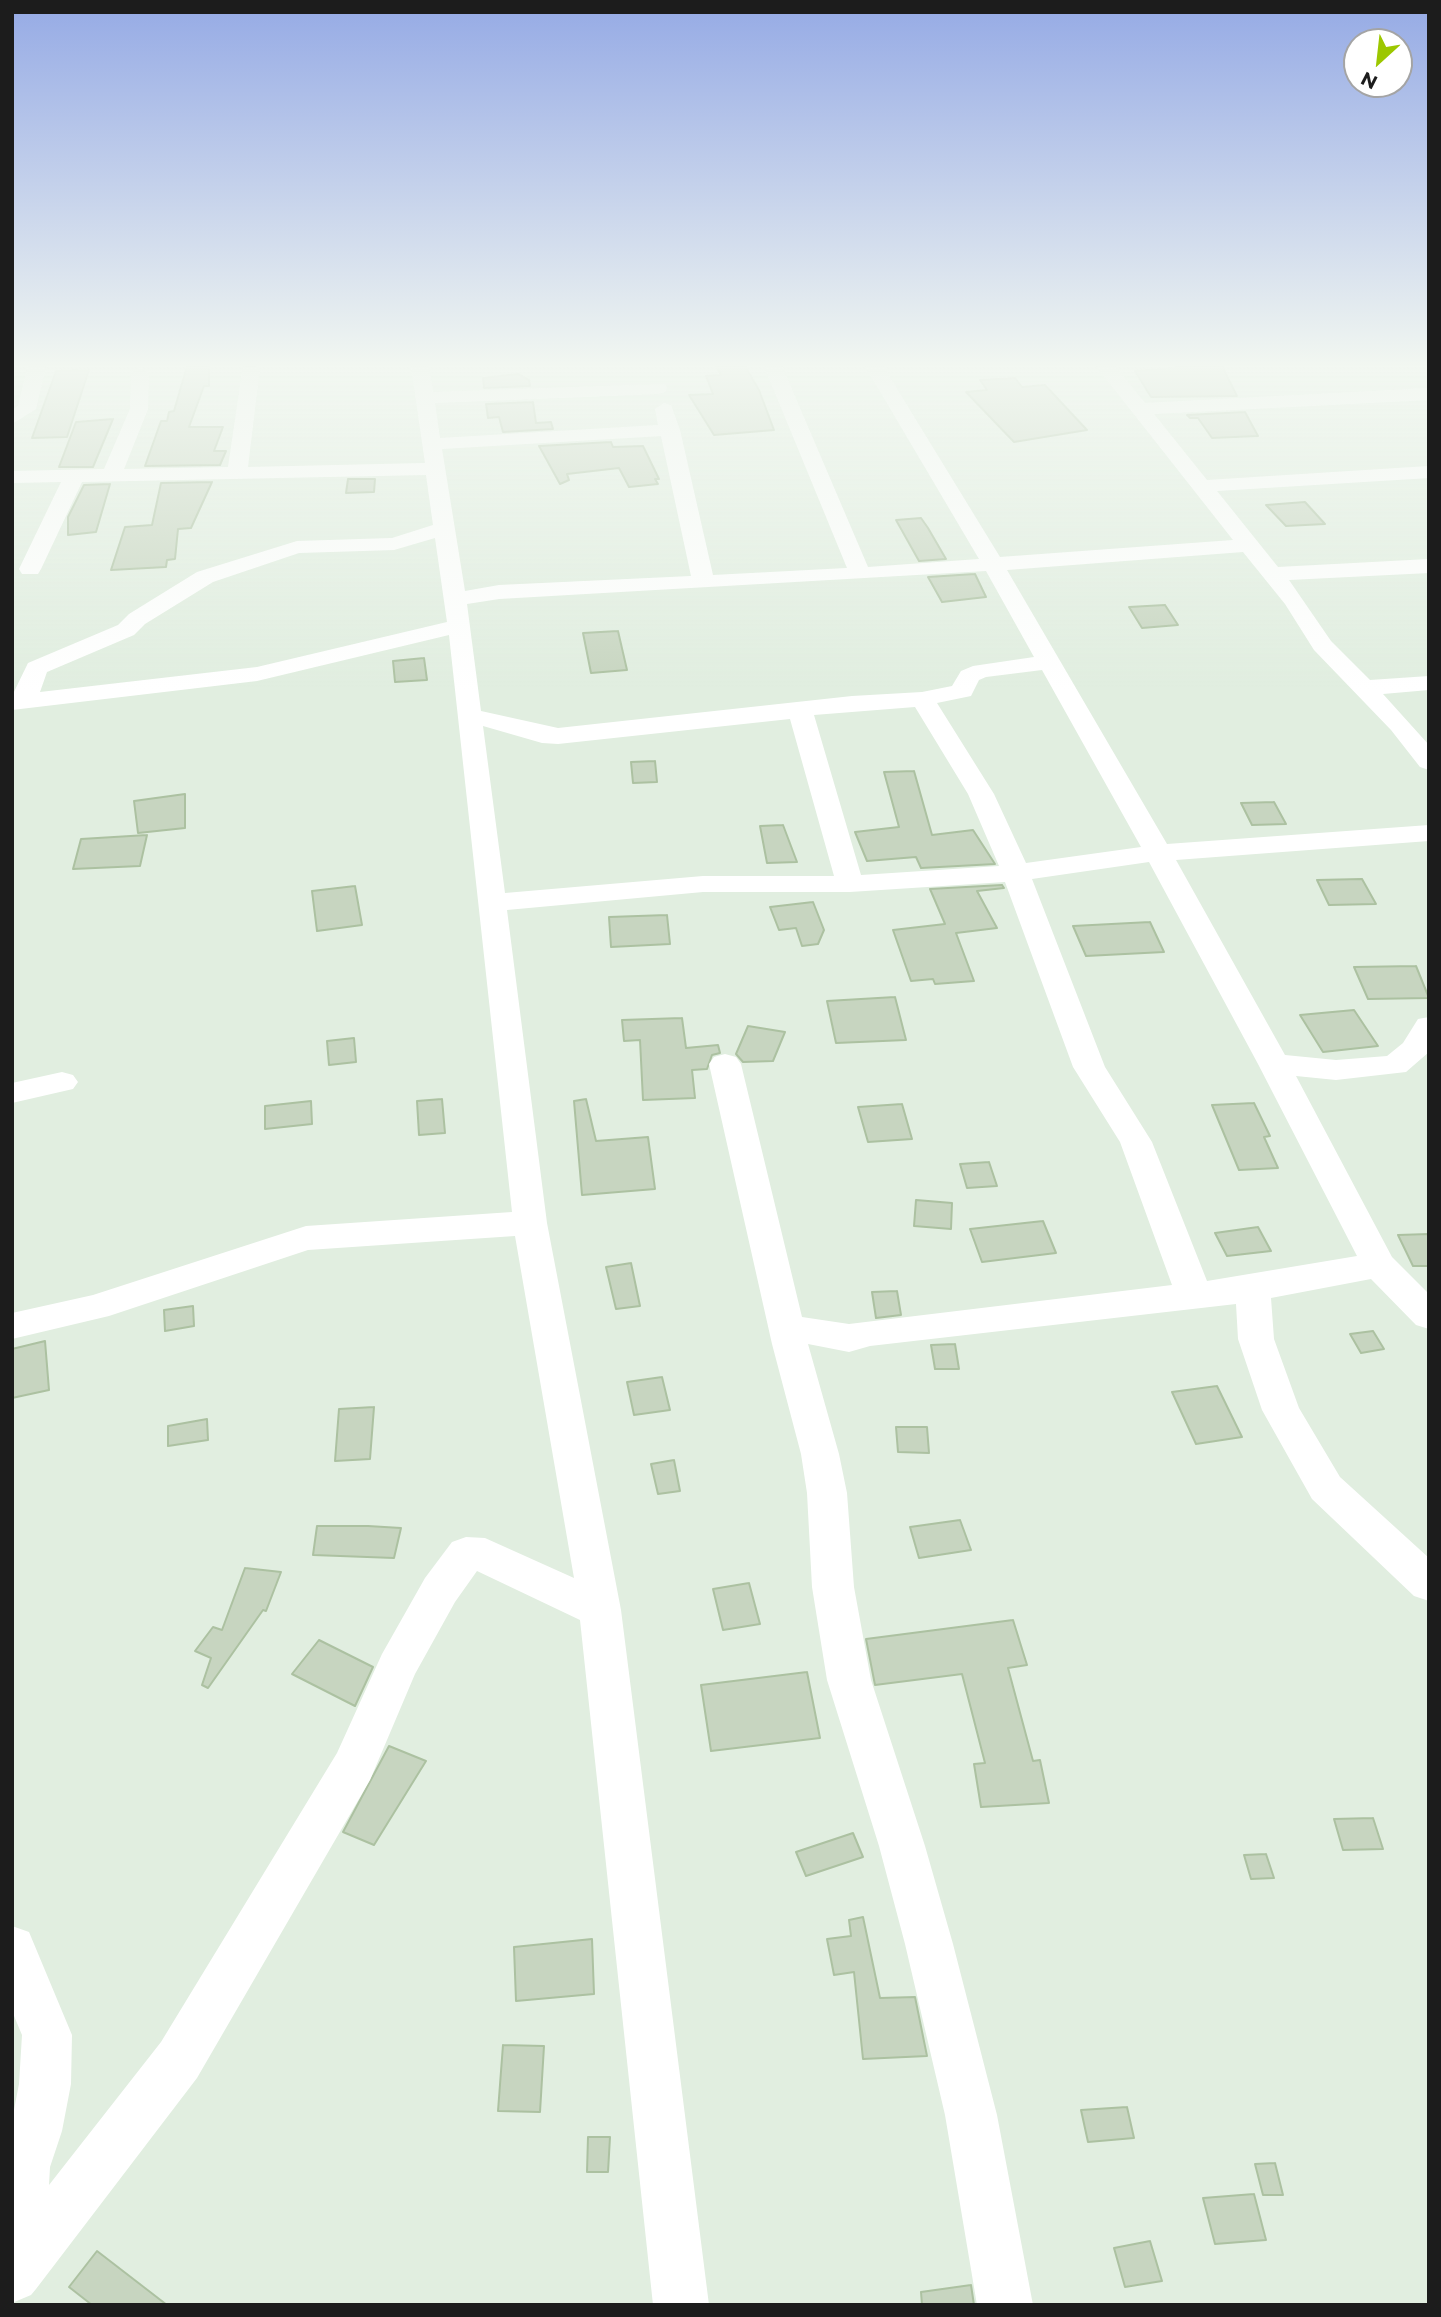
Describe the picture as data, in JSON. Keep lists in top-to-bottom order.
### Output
{
  "north": "bottom left"
}
